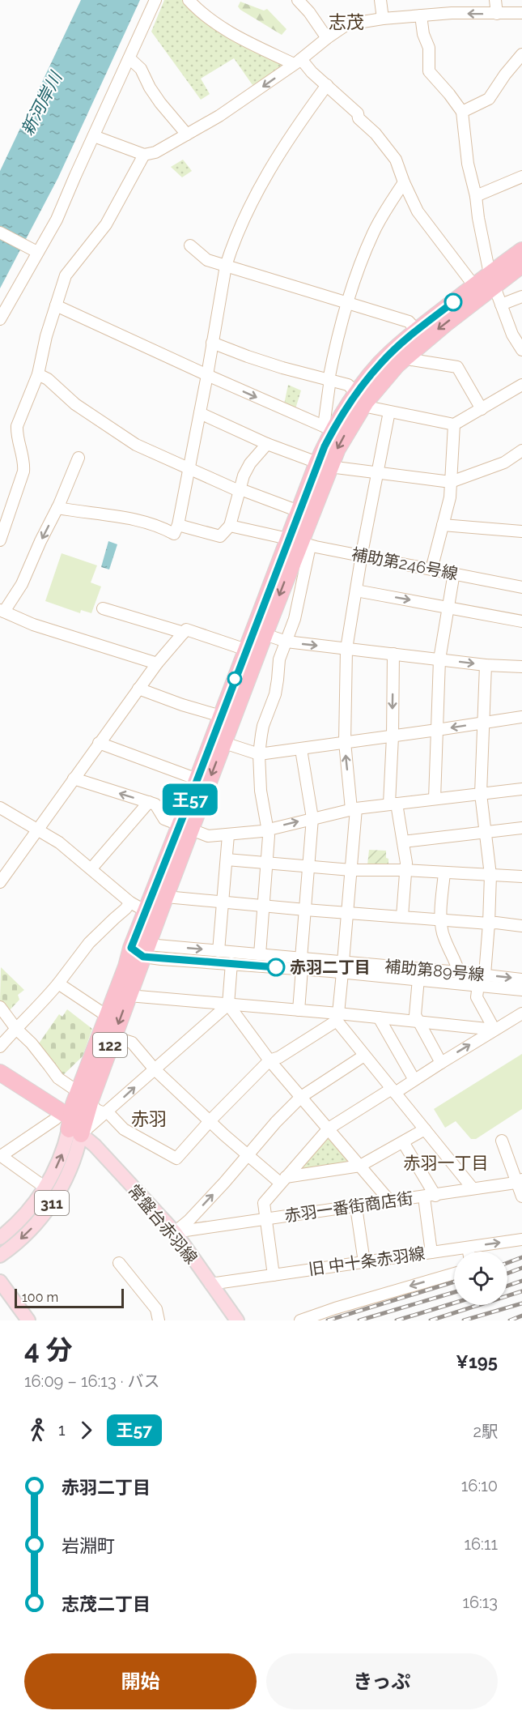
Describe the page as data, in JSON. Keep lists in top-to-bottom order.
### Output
{
  "streets": {
    "highway": ["122"],
    "main road": ["311", "常盤台赤羽線"],
    "street": [
      "補助第246号線",
      "補助第89号線",
      "赤羽一番街商店街",
      "旧 中十条赤羽線"
    ]
  },
  "crossings": [
    ["補助第246号線", "122"],
    ["補助第89号線", "122"],
    ["122", "311"],
    ["122", "常盤台赤羽線"],
    ["311", "常盤台赤羽線"],
    ["赤羽一番街商店街", "常盤台赤羽線"],
    ["常盤台赤羽線", "旧 中十条赤羽線"]
  ],
  "districts": ["志茂", "赤羽", "赤羽一丁目"],
  "water": ["新河岸川"],
  "places": ["赤羽二丁目"],
  "lines": ["bus line 王57"],
  "scale_bar": "100 m",
  "page": {
    "on_map": "王57",
    "scale": "100 m",
    "heading": ["4 分", "16:09 – 16:13 · バス", "¥195"],
    "legs": ["1", "王57", "2駅"],
    "list": [
      {
        "name": "赤羽二丁目",
        "value": "16:10"
      },
      {
        "name": "岩淵町",
        "value": "16:11"
      },
      {
        "name": "志茂二丁目",
        "value": "16:13"
      }
    ],
    "buttons": ["開始", "きっぷ"]
  }
}
